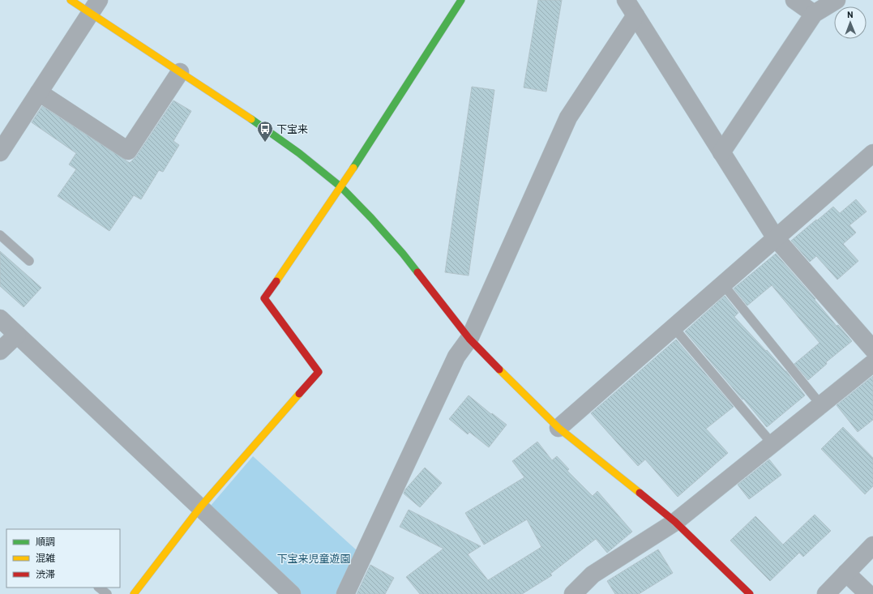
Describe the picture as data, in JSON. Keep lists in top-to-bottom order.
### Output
{
  "parks": ["下宝来児童遊園"],
  "places": {
    "bus stop": ["下宝来"]
  },
  "legend": ["順調", "混雑", "渋滞"],
  "north": "top"
}
